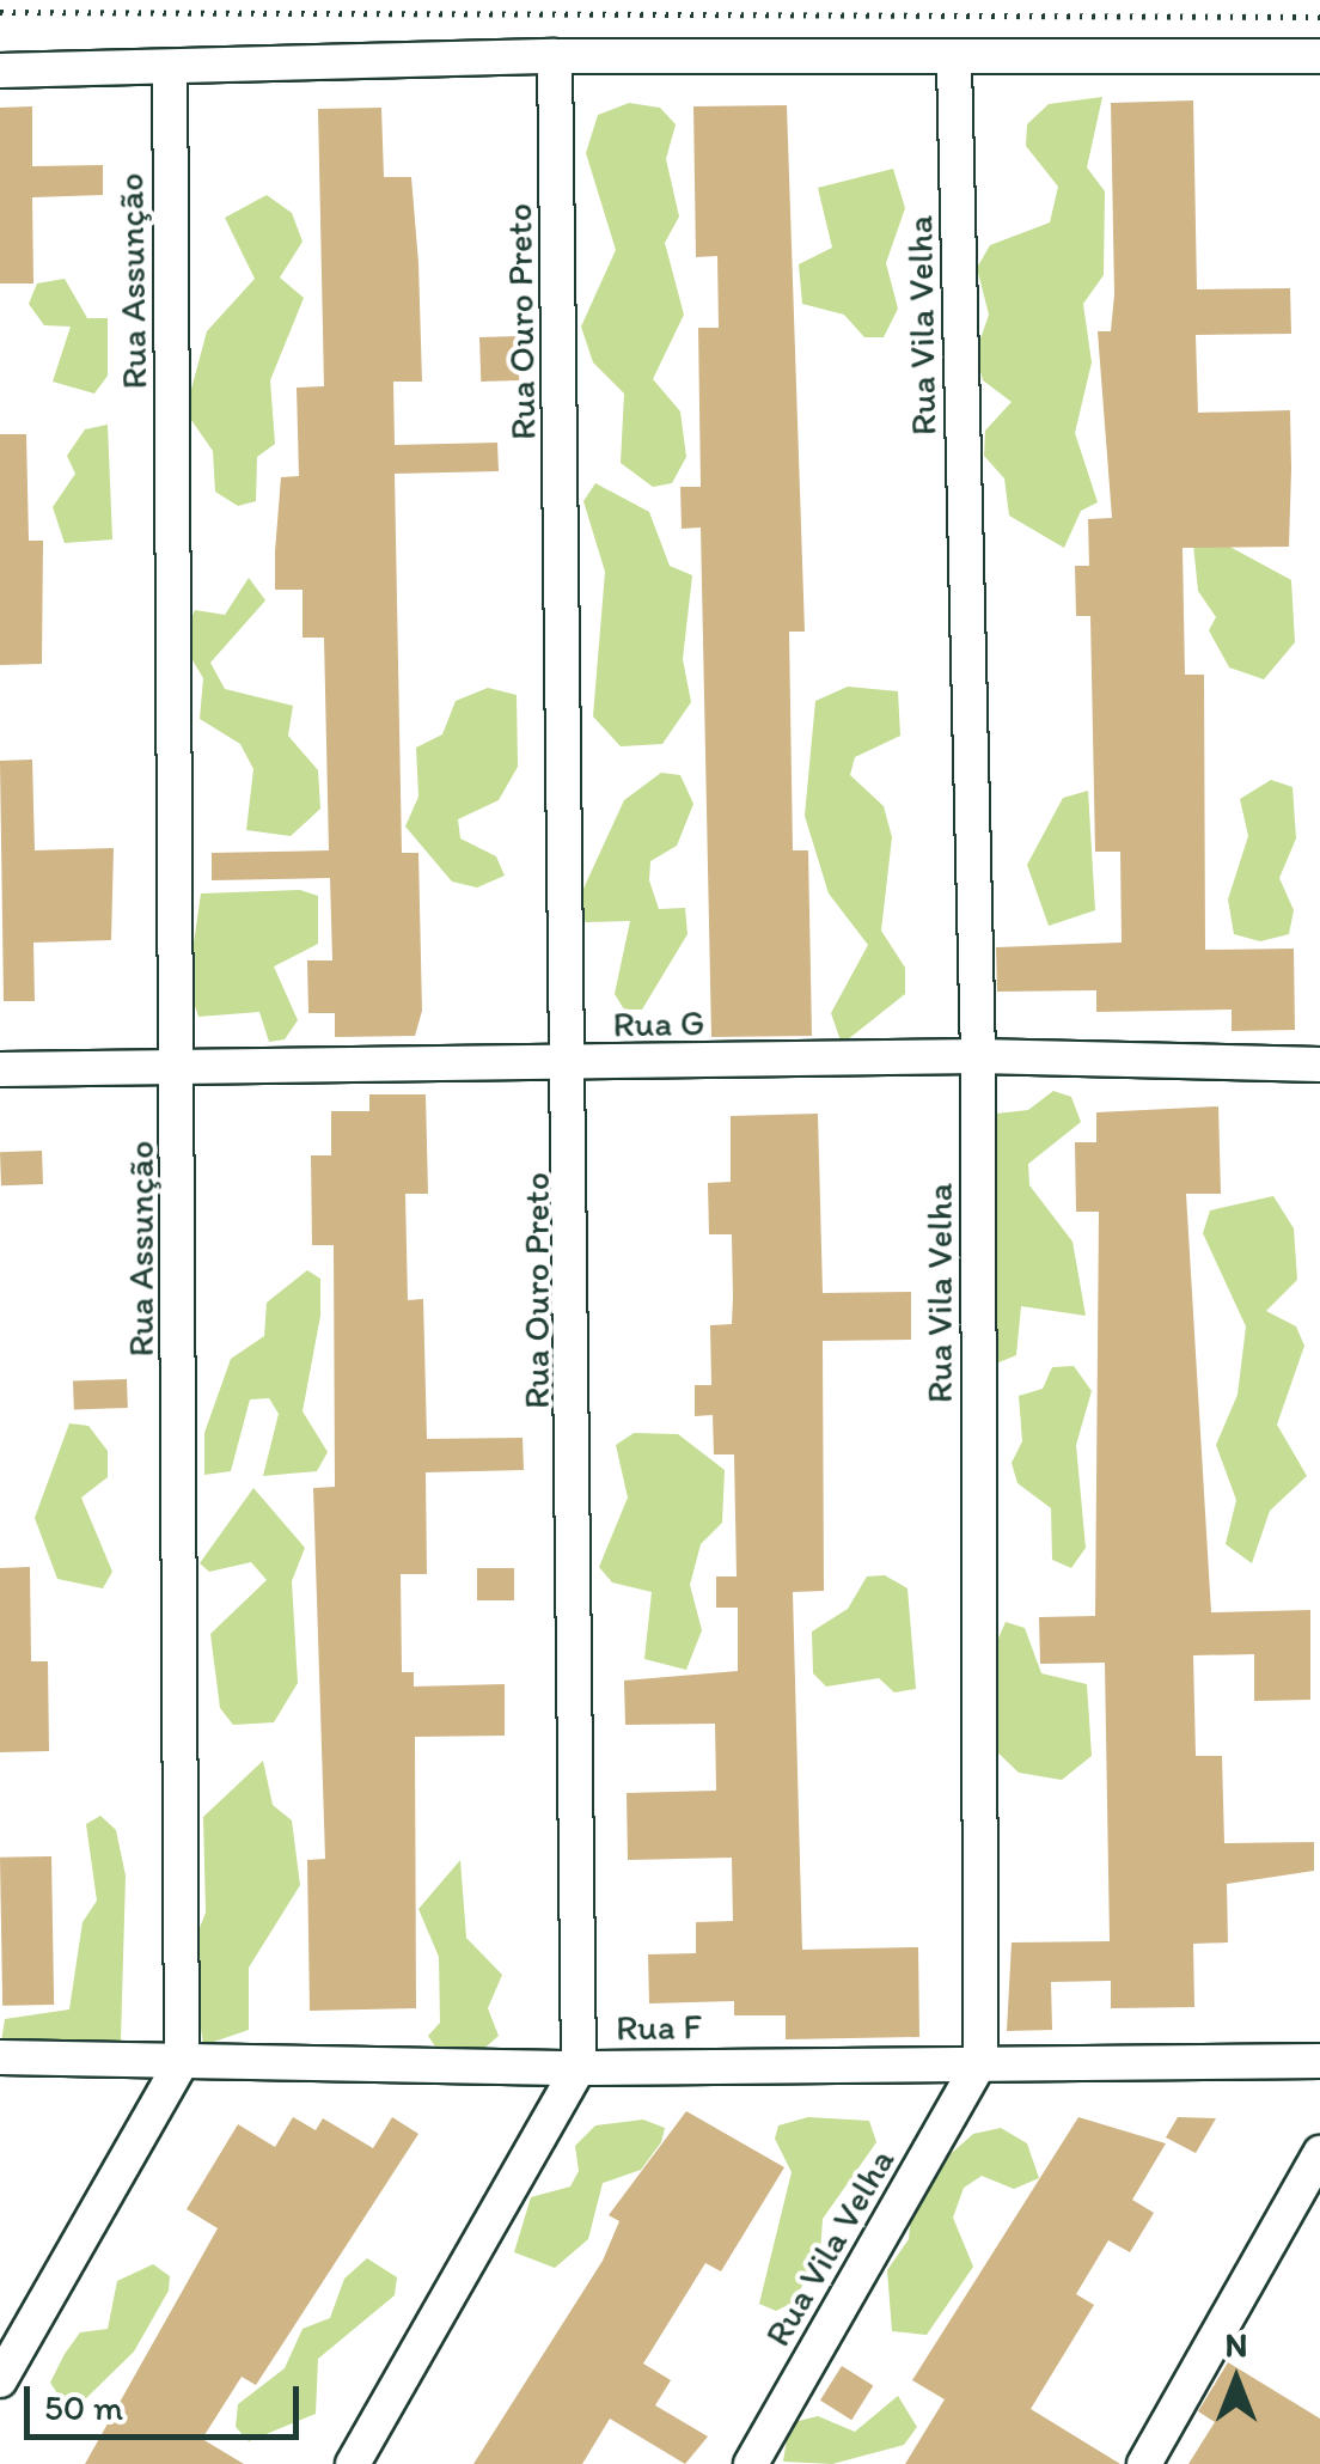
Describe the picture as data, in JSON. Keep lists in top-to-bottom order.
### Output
{
  "streets": {
    "street": [
      "Rua Assunção",
      "Rua Ouro Preto",
      "Rua Vila Velha",
      "Rua G",
      "Rua F"
    ]
  },
  "crossings": [
    ["Rua Assunção", "Rua G"],
    ["Rua Assunção", "Rua F"],
    ["Rua Ouro Preto", "Rua G"],
    ["Rua Ouro Preto", "Rua F"],
    ["Rua Vila Velha", "Rua G"],
    ["Rua Vila Velha", "Rua F"]
  ],
  "scale_bar": "50 m",
  "north": "top"
}
